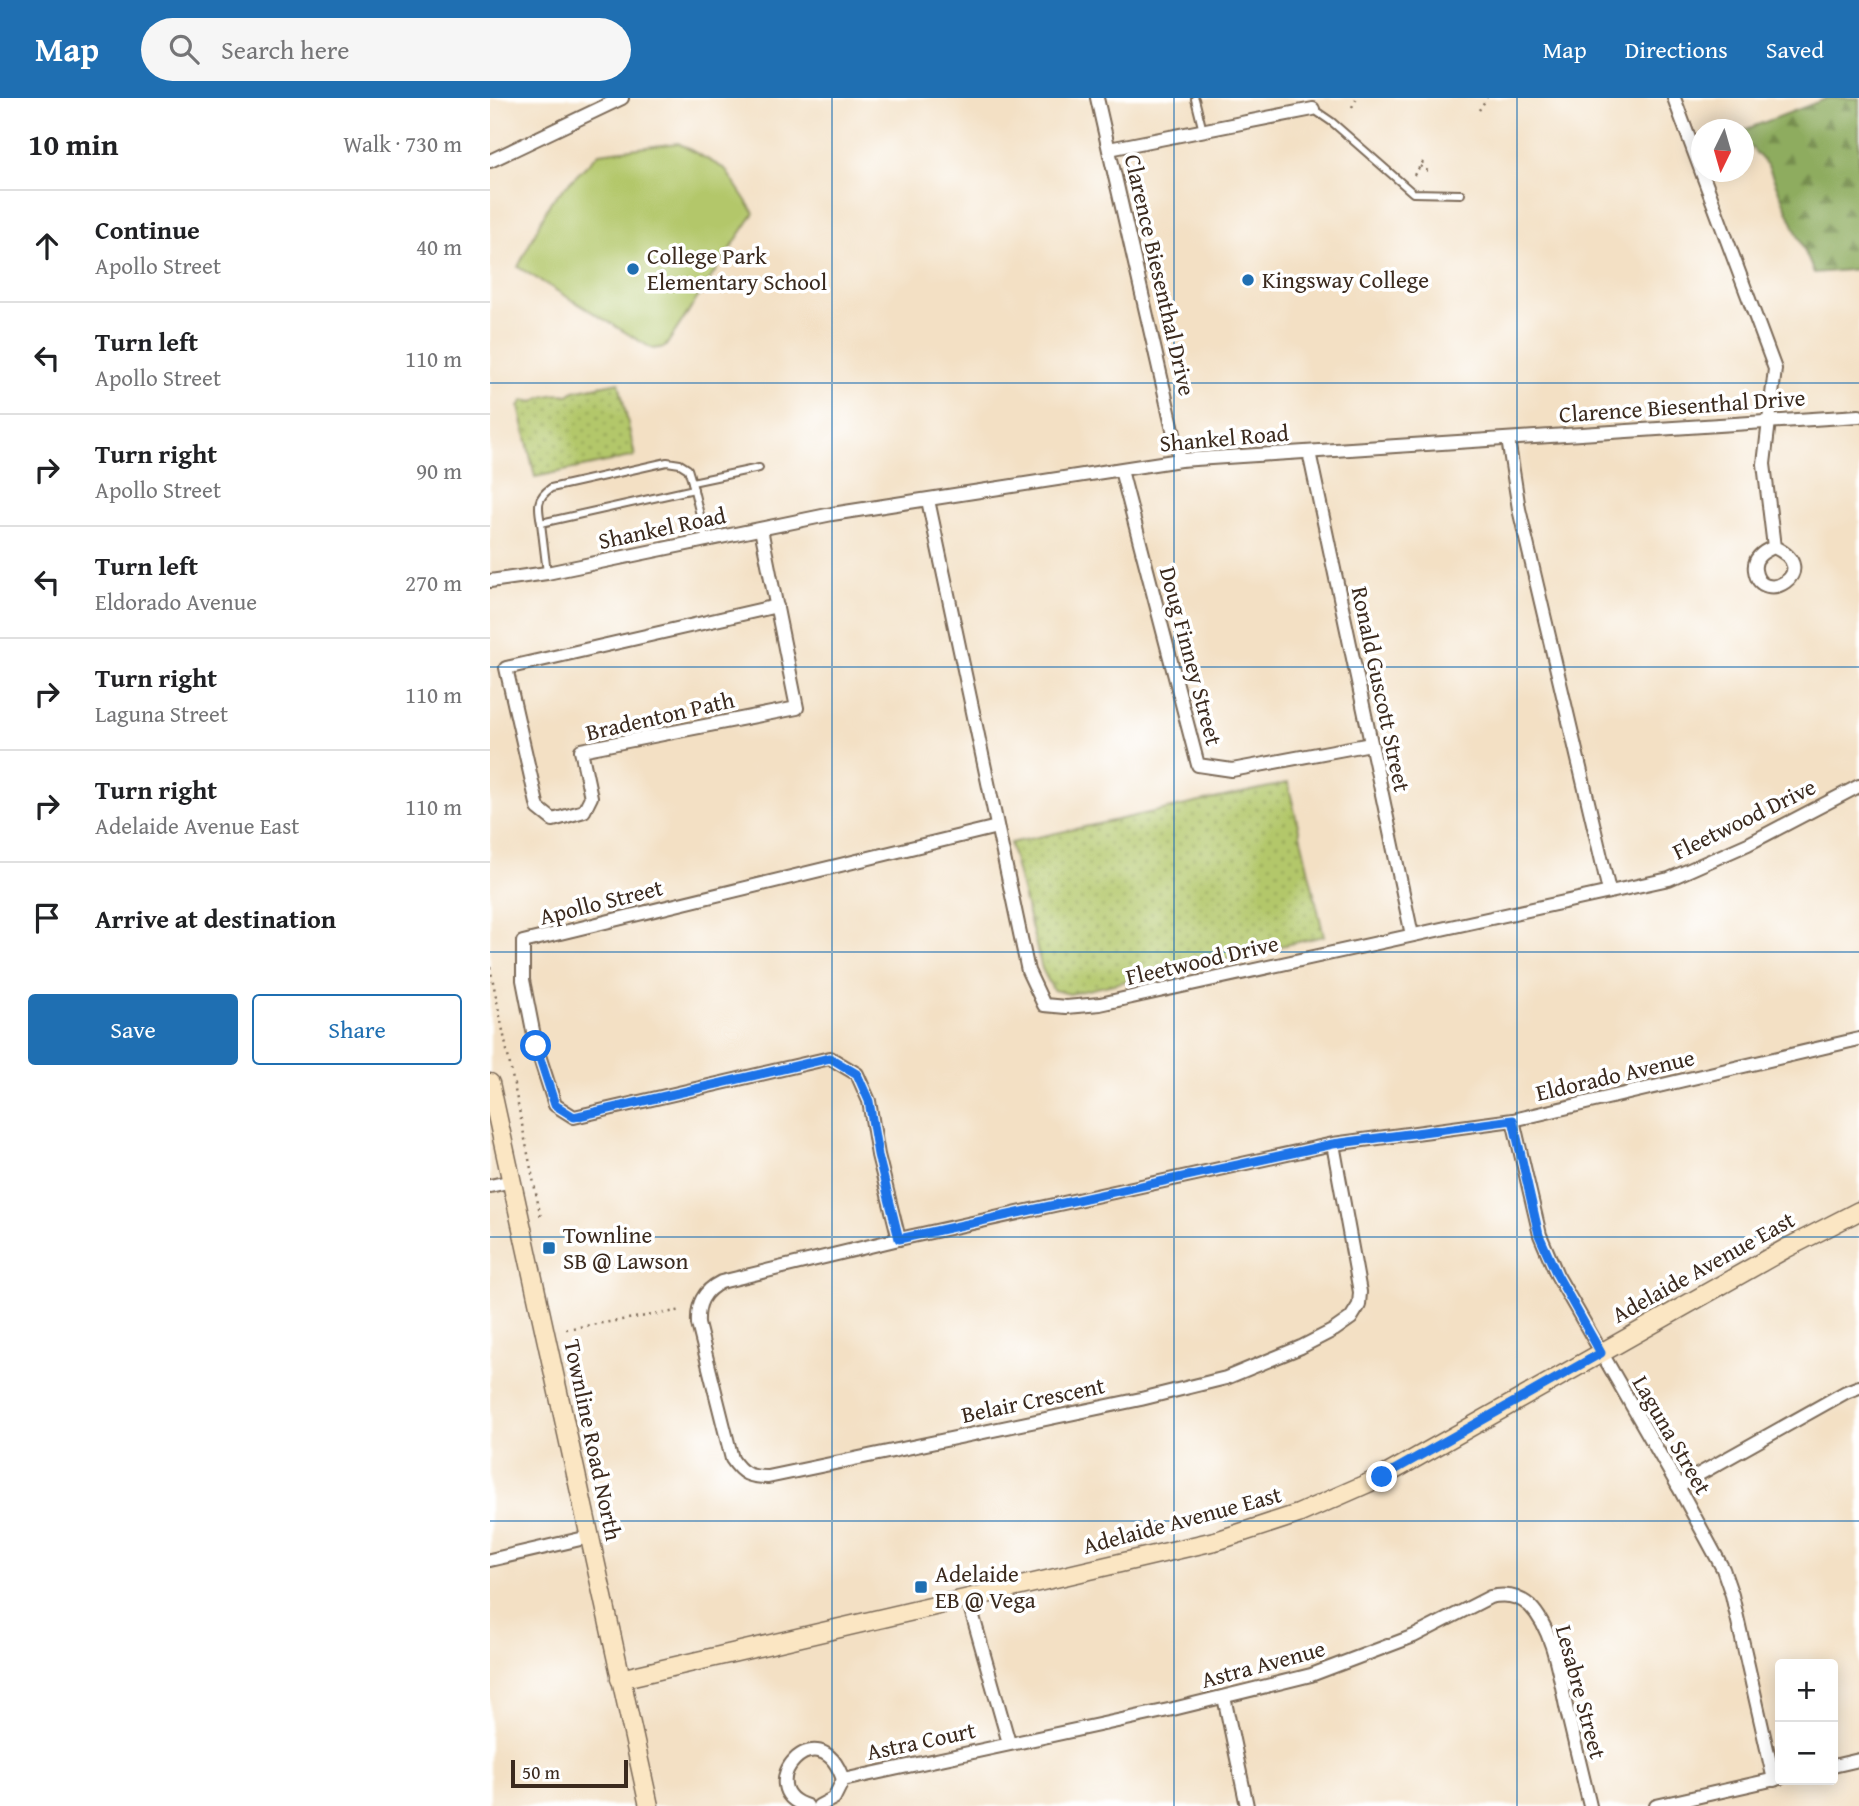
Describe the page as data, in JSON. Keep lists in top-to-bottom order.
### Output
{
  "streets": {
    "main road": ["Adelaide Avenue East", "Townline Road North"],
    "street": [
      "Clarence Biesenthal Drive",
      "Shankel Road",
      "Doug Finney Street",
      "Ronald Guscott Street",
      "Bradenton Path",
      "Fleetwood Drive",
      "Apollo Street",
      "Eldorado Avenue",
      "Belair Crescent",
      "Laguna Street",
      "Astra Avenue",
      "Lesabre Street",
      "Astra Court"
    ]
  },
  "crossings": [
    ["Clarence Biesenthal Drive", "Shankel Road"],
    ["Shankel Road", "Doug Finney Street"],
    ["Shankel Road", "Ronald Guscott Street"],
    ["Shankel Road", "Bradenton Path"],
    ["Shankel Road", "Fleetwood Drive"],
    ["Doug Finney Street", "Ronald Guscott Street"],
    ["Ronald Guscott Street", "Fleetwood Drive"],
    ["Fleetwood Drive", "Apollo Street"],
    ["Apollo Street", "Eldorado Avenue"],
    ["Eldorado Avenue", "Belair Crescent"],
    ["Eldorado Avenue", "Laguna Street"],
    ["Adelaide Avenue East", "Laguna Street"],
    ["Adelaide Avenue East", "Townline Road North"],
    ["Astra Avenue", "Lesabre Street"],
    ["Astra Avenue", "Astra Court"]
  ],
  "places": {
    "other": ["College Park Elementary School", "Kingsway College"],
    "transit": ["Townline SB @ Lawson", "Adelaide EB @ Vega"]
  },
  "scale_bar": "50 m",
  "north": "bottom",
  "page": {
    "header": "Map",
    "search": "Search here",
    "nav": ["Map", "Directions", "Saved"],
    "heading": ["10 min", "Walk · 730 m"],
    "list": [
      ["Continue", "Apollo Street", "40 m"],
      ["Turn left", "Apollo Street", "110 m"],
      ["Turn right", "Apollo Street", "90 m"],
      ["Turn left", "Eldorado Avenue", "270 m"],
      ["Turn right", "Laguna Street", "110 m"],
      ["Turn right", "Adelaide Avenue East", "110 m"],
      "Arrive at destination"
    ],
    "buttons": ["Save", "Share"],
    "map_buttons": ["+", "−"],
    "scale": "50 m"
  }
}
